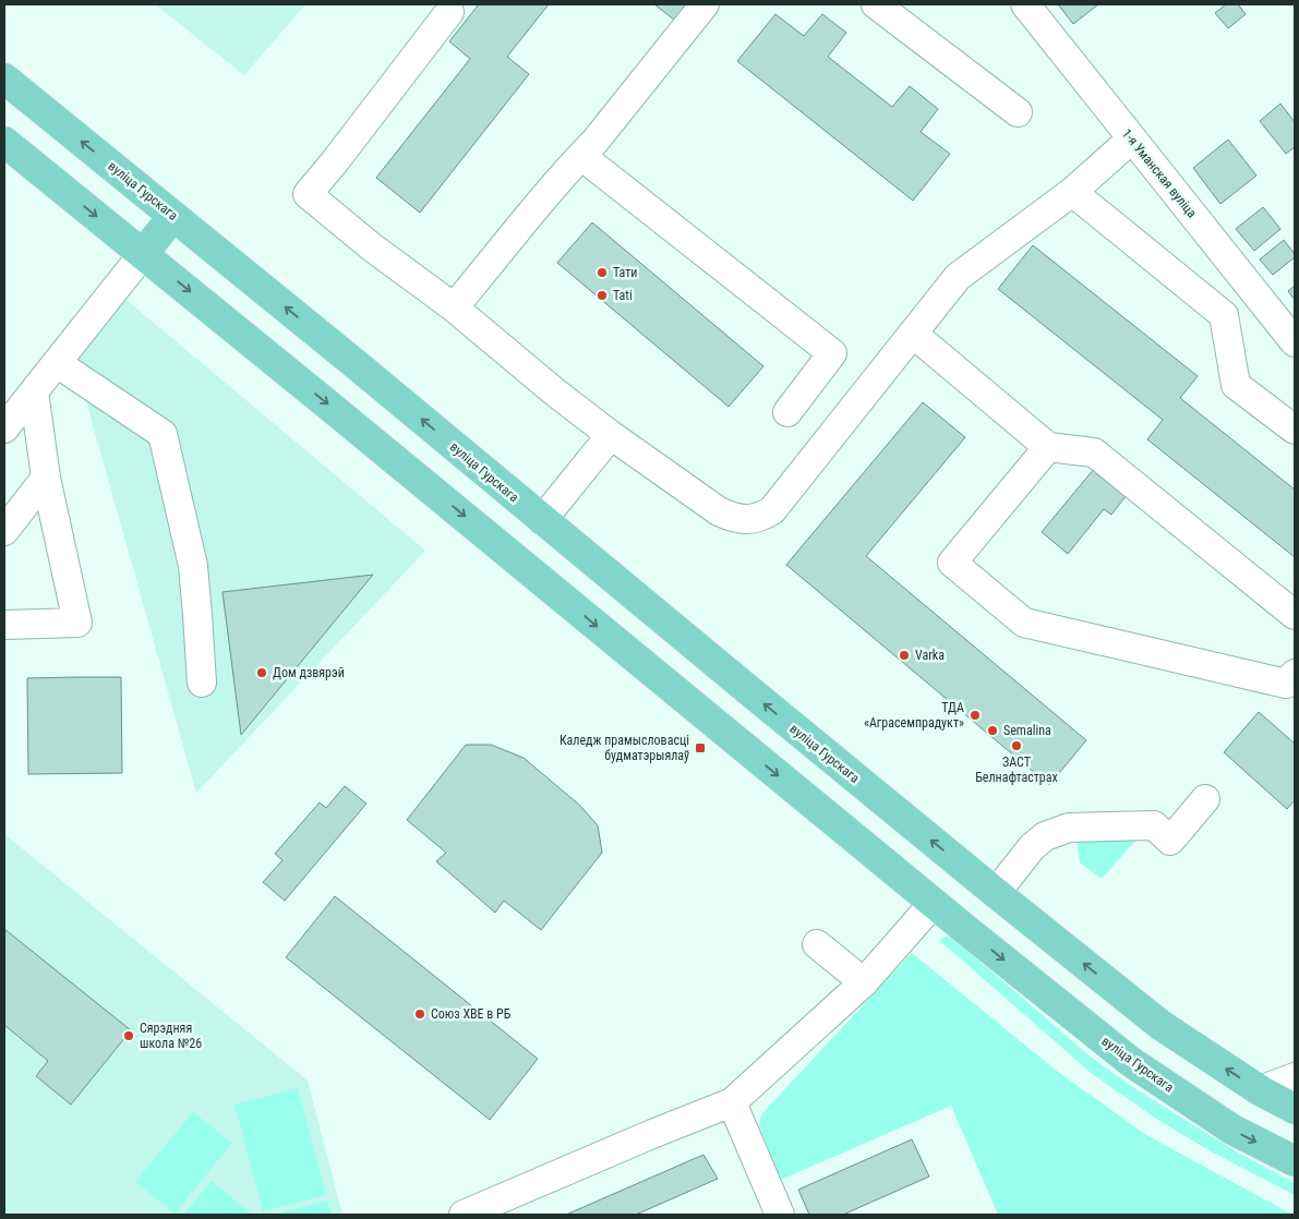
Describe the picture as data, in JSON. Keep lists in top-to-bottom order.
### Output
{
  "streets": {
    "main road": ["вуліца Гурскага"],
    "street": ["1-я Уманская вуліца"]
  },
  "places": {
    "other": [
      "Тати",
      "Tati",
      "Varka",
      "Дом дзвярэй",
      "ТДА «Аграсемпрадукт»",
      "Semalina",
      "ЗАСТ Белнафтастрах",
      "Союз ХВЕ в РБ",
      "Сярэдняя школа №26"
    ],
    "transit": ["Каледж прамысловасці будматэрыялаў"]
  }
}
